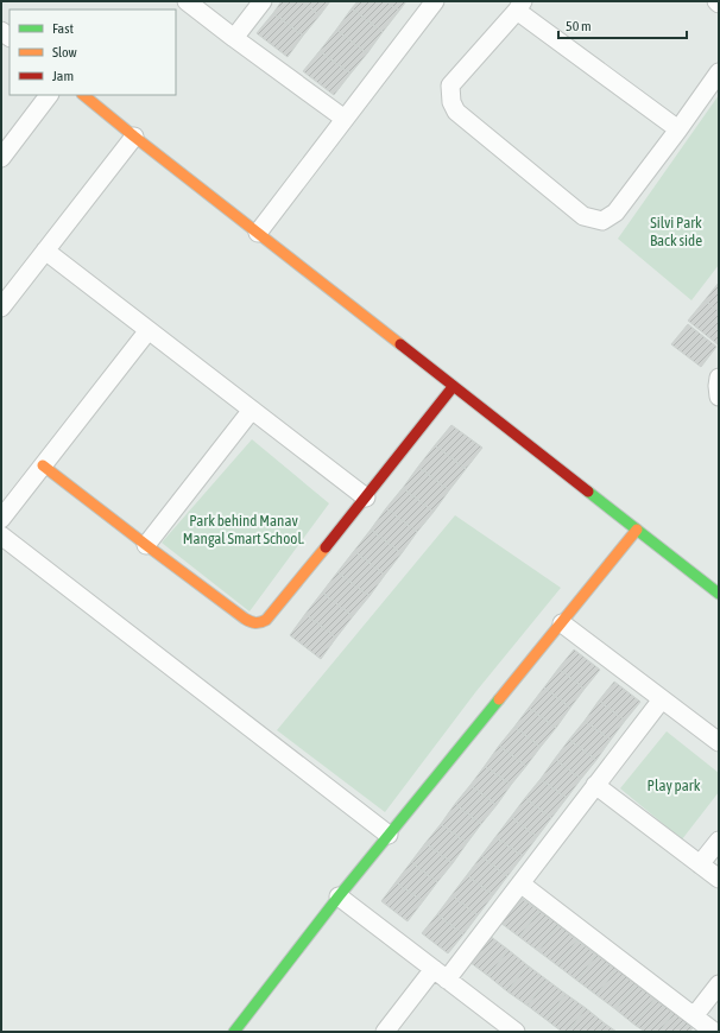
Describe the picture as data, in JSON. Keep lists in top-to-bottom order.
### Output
{
  "parks": ["Silvi Park Back side", "Park behind Manav Mangal Smart School.", "Play park"],
  "legend": ["Fast", "Slow", "Jam"],
  "scale_bar": "50 m"
}
